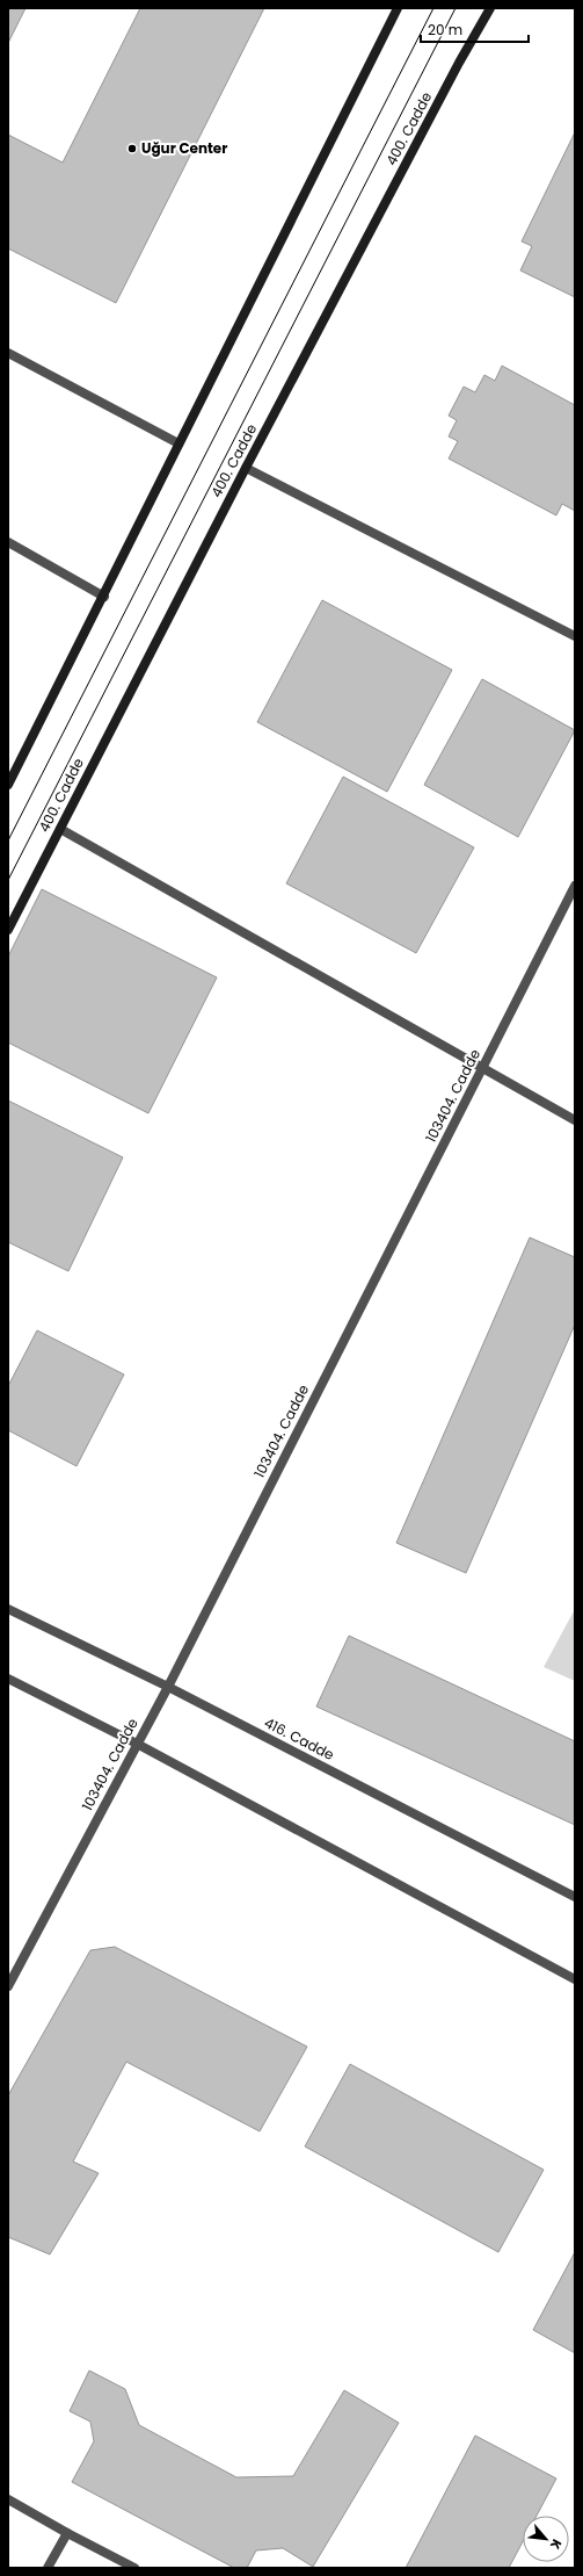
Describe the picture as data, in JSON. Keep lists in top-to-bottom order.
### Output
{
  "streets": {
    "main road": ["400. Cadde"],
    "street": ["103404. Cadde", "416. Cadde"]
  },
  "crossings": [
    ["103404. Cadde", "416. Cadde"]
  ],
  "places": ["Uğur Center"],
  "scale_bar": "20 m",
  "north": "bottom right"
}
